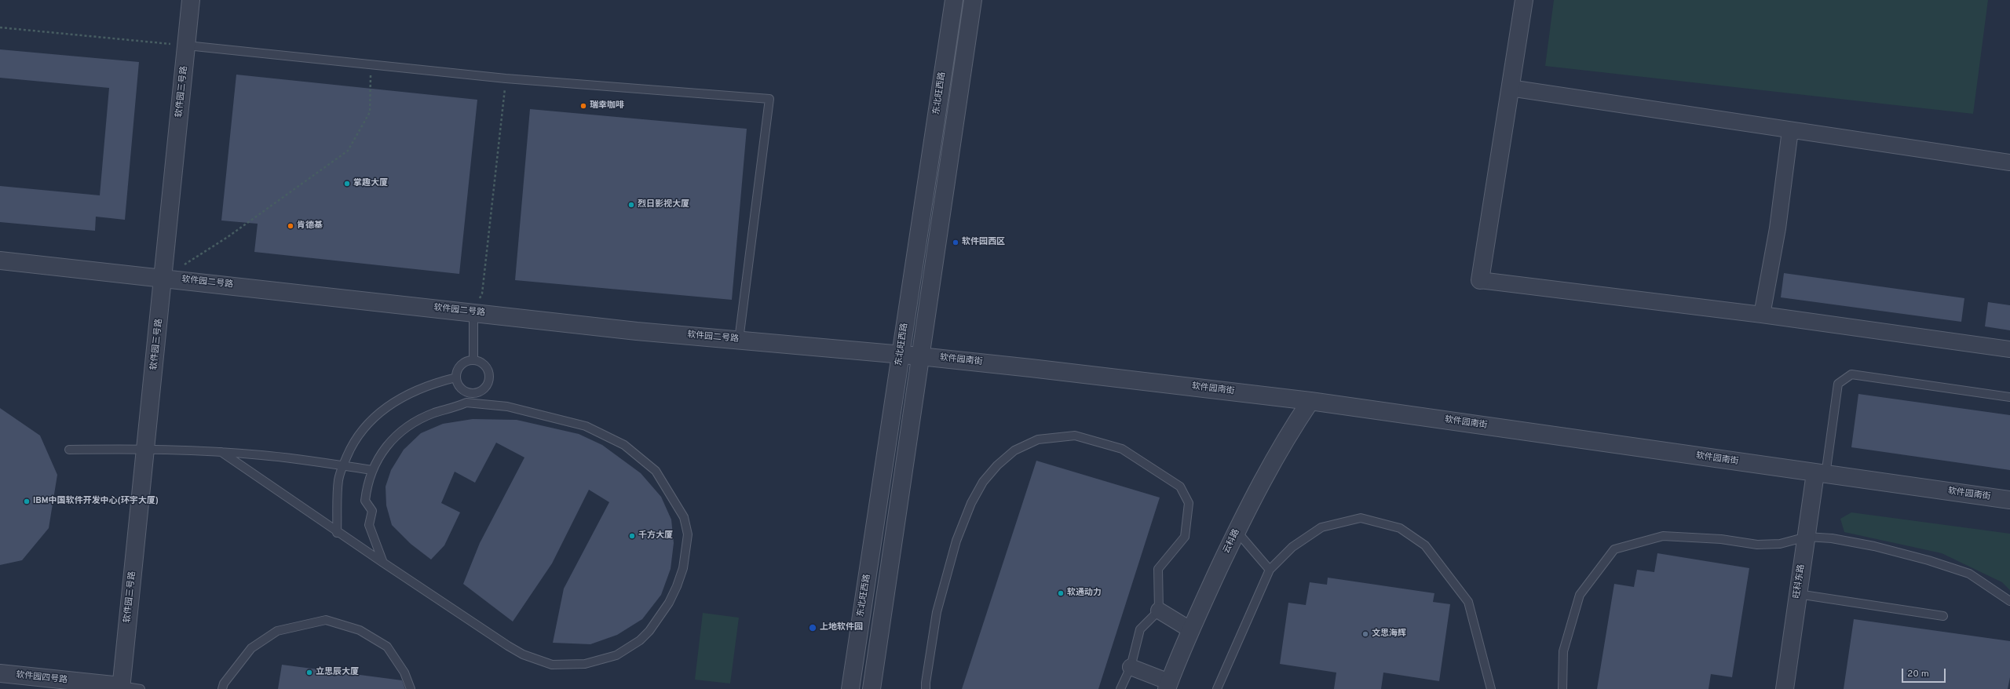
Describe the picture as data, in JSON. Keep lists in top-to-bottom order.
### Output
{
  "streets": {
    "street": [
      "软件园三号路",
      "东北旺西路",
      "软件园二号路",
      "软件园南街",
      "云科路",
      "旺科东路",
      "软件园四号路"
    ]
  },
  "crossings": [
    ["软件园三号路", "软件园二号路"],
    ["软件园三号路", "软件园四号路"],
    ["东北旺西路", "软件园二号路"],
    ["软件园二号路", "软件园南街"],
    ["软件园南街", "云科路"],
    ["软件园南街", "旺科东路"]
  ],
  "places": [
    "瑞幸咖啡",
    "掌趣大厦",
    "烈日影视大厦",
    "肯德基",
    "软件园西区",
    "IBM中国软件开发中心(环宇大厦)",
    "千方大厦",
    "软通动力",
    "上地软件园",
    "文思海辉",
    "立思辰大厦"
  ],
  "scale_bar": "20 m"
}
